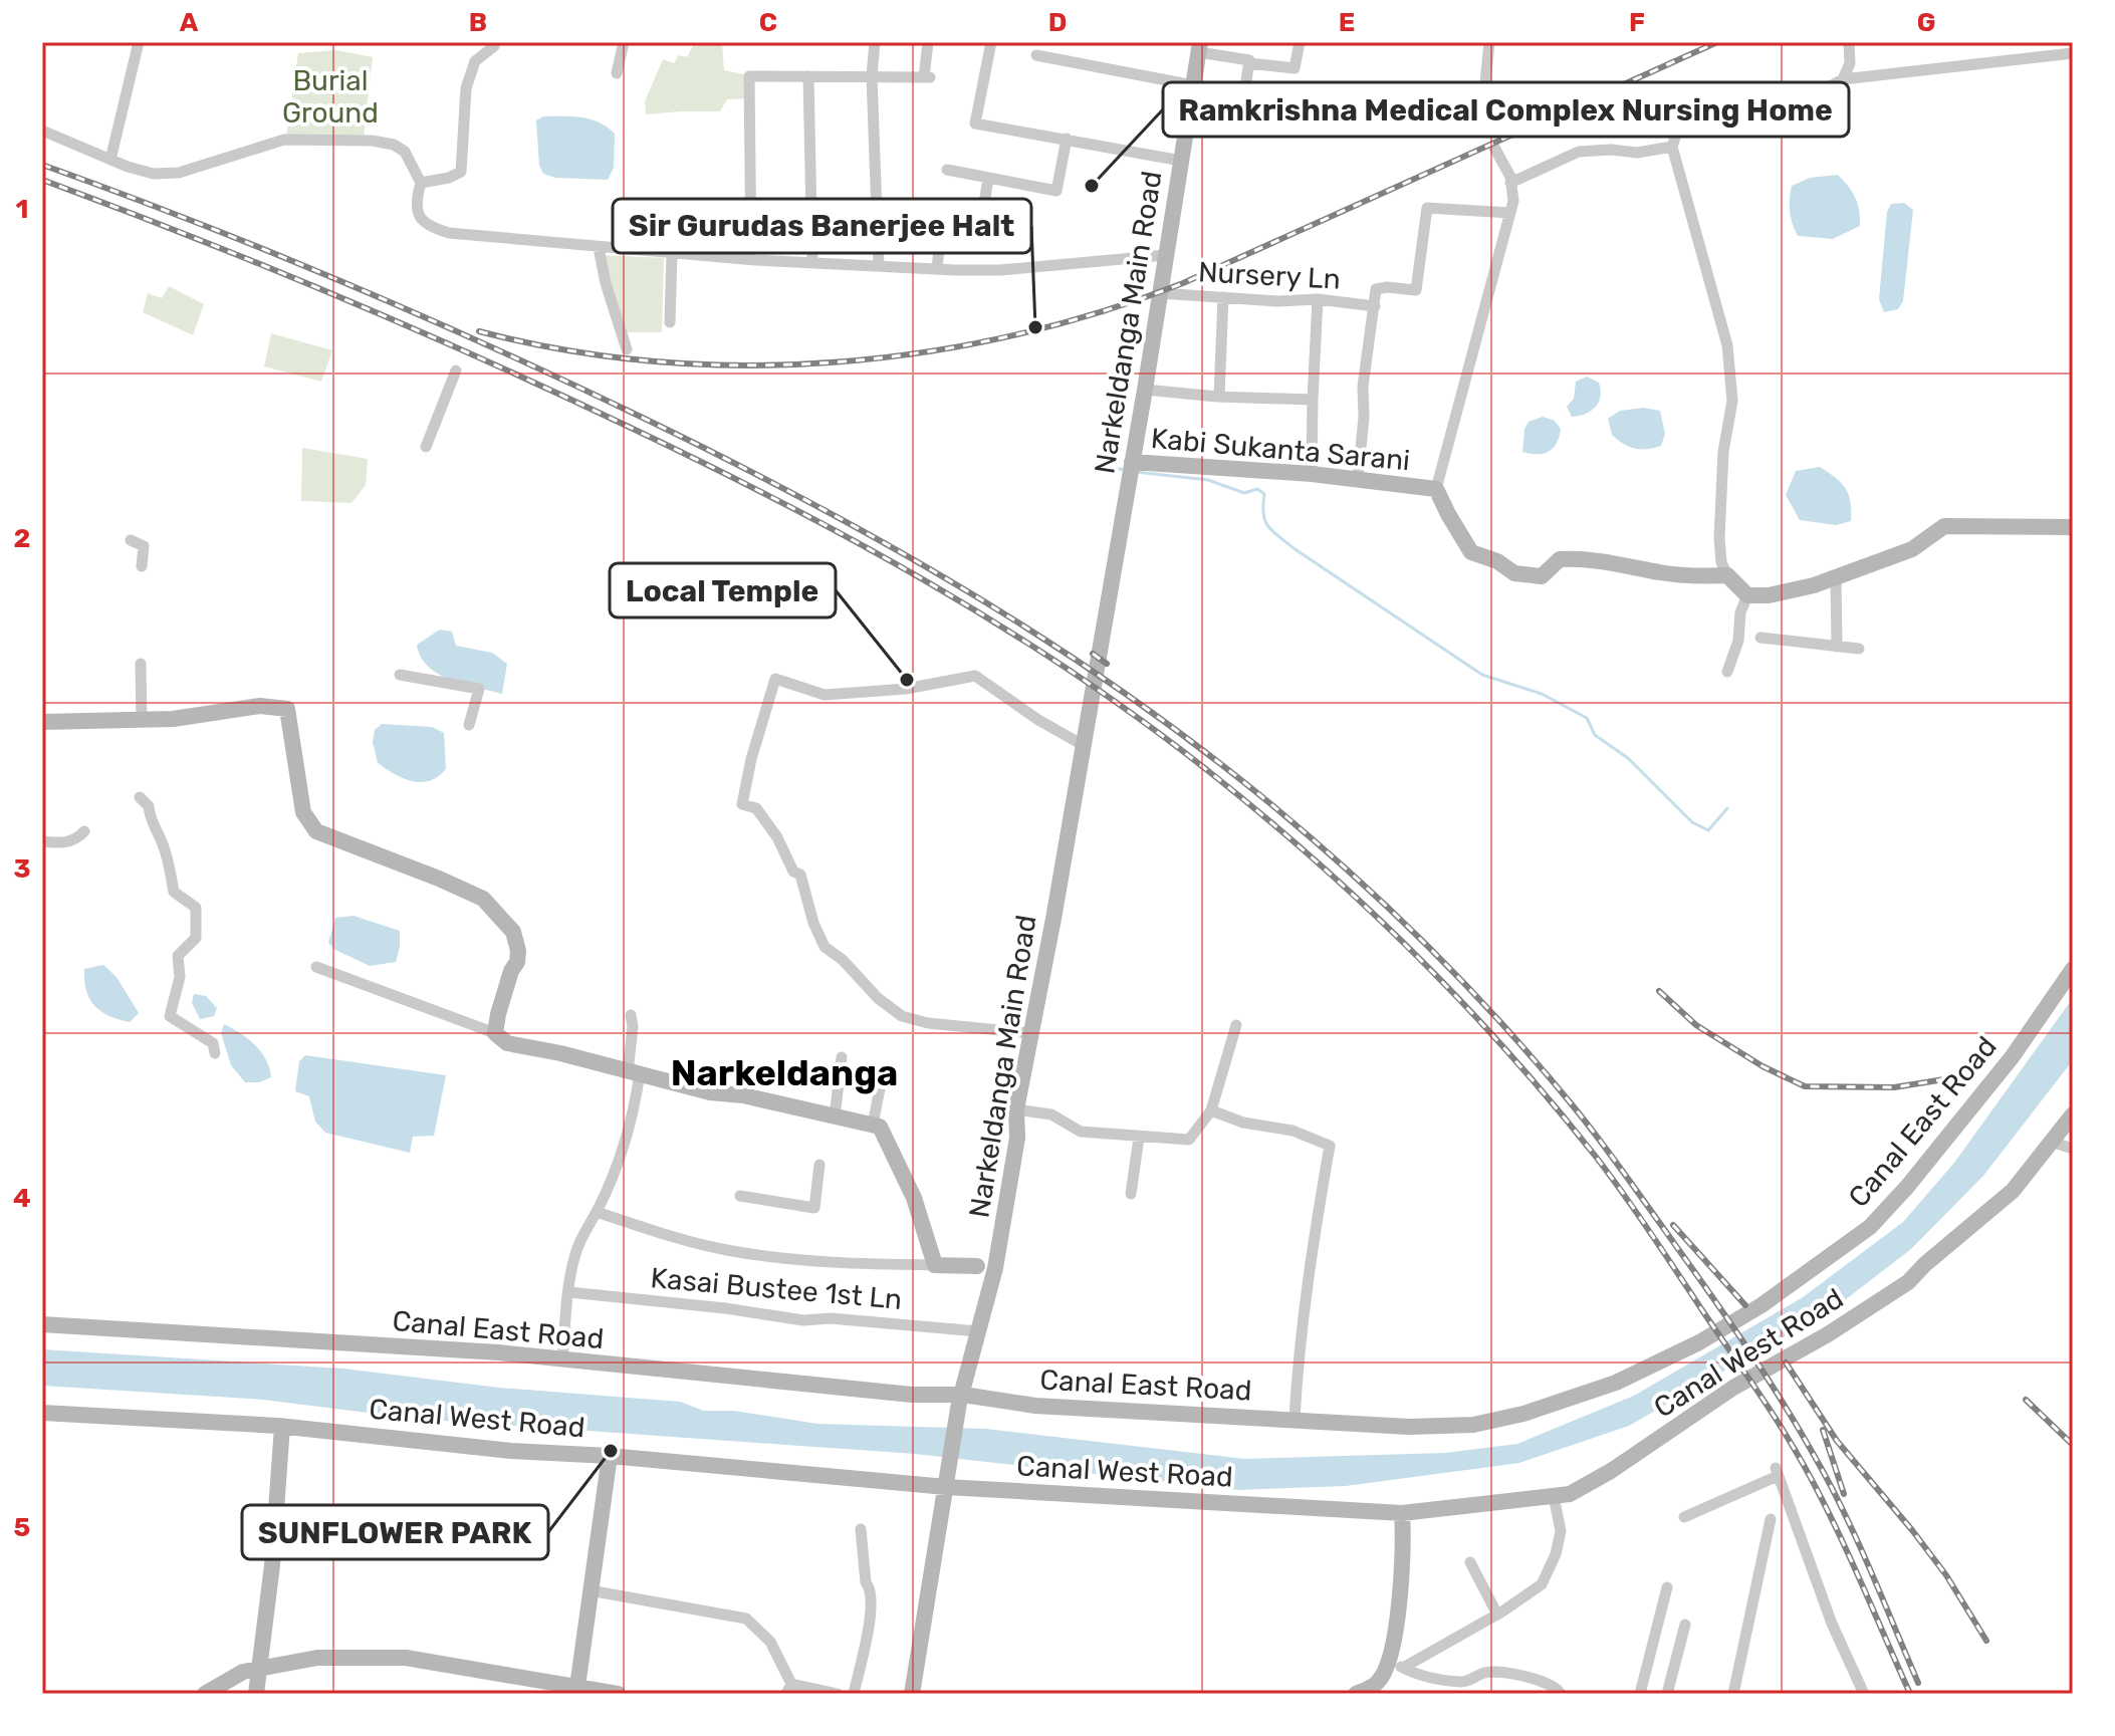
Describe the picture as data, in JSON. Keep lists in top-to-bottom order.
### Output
{
  "streets": {
    "main road": [
      "Narkeldanga Main Road",
      "Kabi Sukanta Sarani",
      "Canal East Road",
      "Canal West Road"
    ],
    "street": ["Nursery Ln", "Kasai Bustee 1st Ln"]
  },
  "crossings": [
    ["Nursery Ln", "Narkeldanga Main Road"],
    ["Narkeldanga Main Road", "Kabi Sukanta Sarani"],
    ["Narkeldanga Main Road", "Canal East Road"],
    ["Narkeldanga Main Road", "Kasai Bustee 1st Ln"],
    ["Narkeldanga Main Road", "Canal West Road"]
  ],
  "districts": ["Narkeldanga"],
  "parks": ["Burial Ground"],
  "places": [
    "Ramkrishna Medical Complex Nursing Home",
    "Sir Gurudas Banerjee Halt",
    "Local Temple",
    "SUNFLOWER PARK"
  ],
  "grid": {
    "columns": [
      "A",
      "B",
      "C",
      "D",
      "E",
      "F",
      "G"
    ],
    "rows": [
      "1",
      "2",
      "3",
      "4",
      "5"
    ]
  }
}
